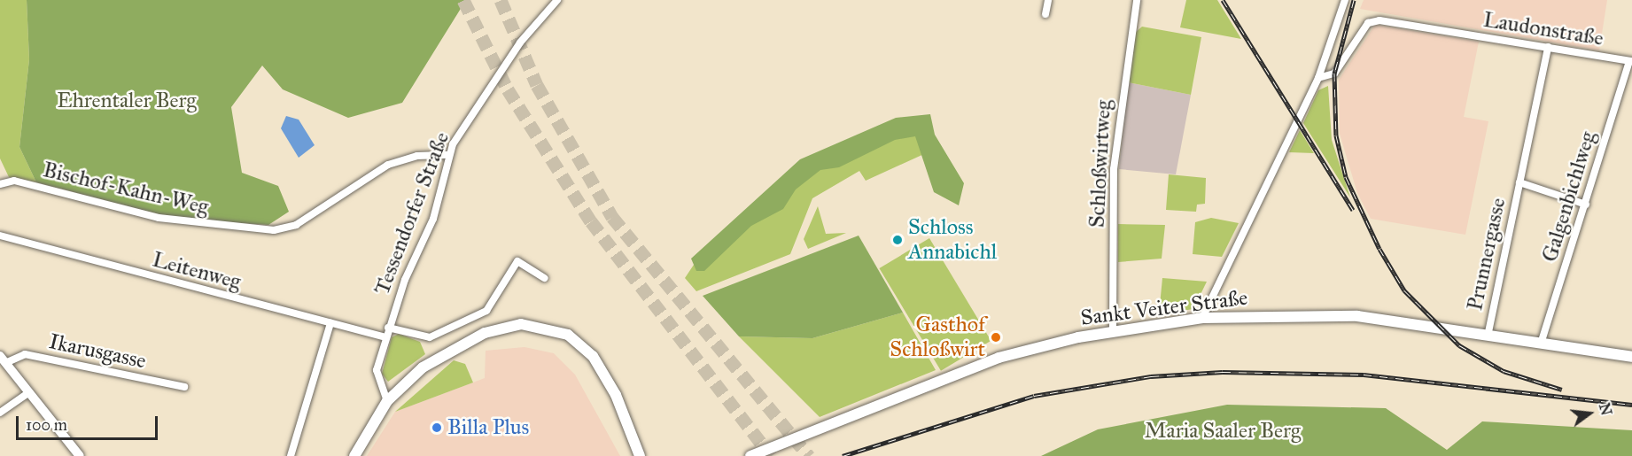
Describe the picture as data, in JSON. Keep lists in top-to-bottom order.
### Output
{
  "streets": {
    "main road": ["Sankt Veiter Straße"],
    "street": [
      "Laudonstraße",
      "Schloßwirtweg",
      "Bischof-Kahn-Weg",
      "Galgenbichlweg",
      "Tessendorfer Straße",
      "Prunnergasse",
      "Leitenweg",
      "Ikarusgasse"
    ]
  },
  "crossings": [
    ["Laudonstraße", "Galgenbichlweg"],
    ["Laudonstraße", "Prunnergasse"],
    ["Schloßwirtweg", "Sankt Veiter Straße"],
    ["Bischof-Kahn-Weg", "Tessendorfer Straße"],
    ["Galgenbichlweg", "Prunnergasse"],
    ["Galgenbichlweg", "Sankt Veiter Straße"],
    ["Tessendorfer Straße", "Leitenweg"],
    ["Prunnergasse", "Sankt Veiter Straße"]
  ],
  "parks": ["Ehrentaler Berg", "Maria Saaler Berg"],
  "places": ["Schloss Annabichl", "Gasthof Schloßwirt", "Billa Plus"],
  "scale_bar": "100 m",
  "north": "right"
}
